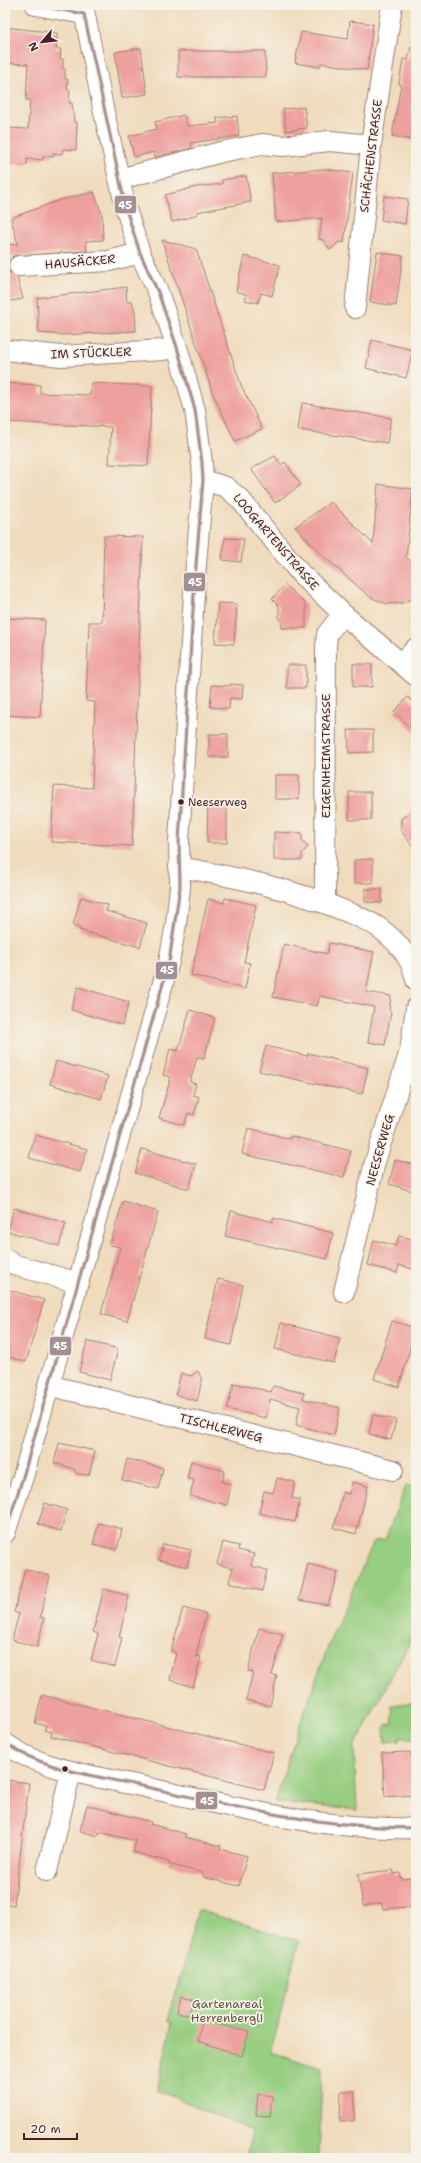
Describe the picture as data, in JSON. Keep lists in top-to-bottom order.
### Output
{
  "streets": {
    "street": [
      "SCHÄCHENSTRASSE",
      "HAUSÄCKER",
      "IM STÜCKLER",
      "LOOGARTENSTRASSE",
      "EIGENHEIMSTRASSE",
      "NEESERWEG",
      "TISCHLERWEG"
    ]
  },
  "crossings": [
    ["LOOGARTENSTRASSE", "EIGENHEIMSTRASSE"]
  ],
  "parks": ["Gartenareal Herrenbergli"],
  "places": ["Neeserweg"],
  "lines": ["transit line 45"],
  "scale_bar": "20 m",
  "north": "bottom left"
}
